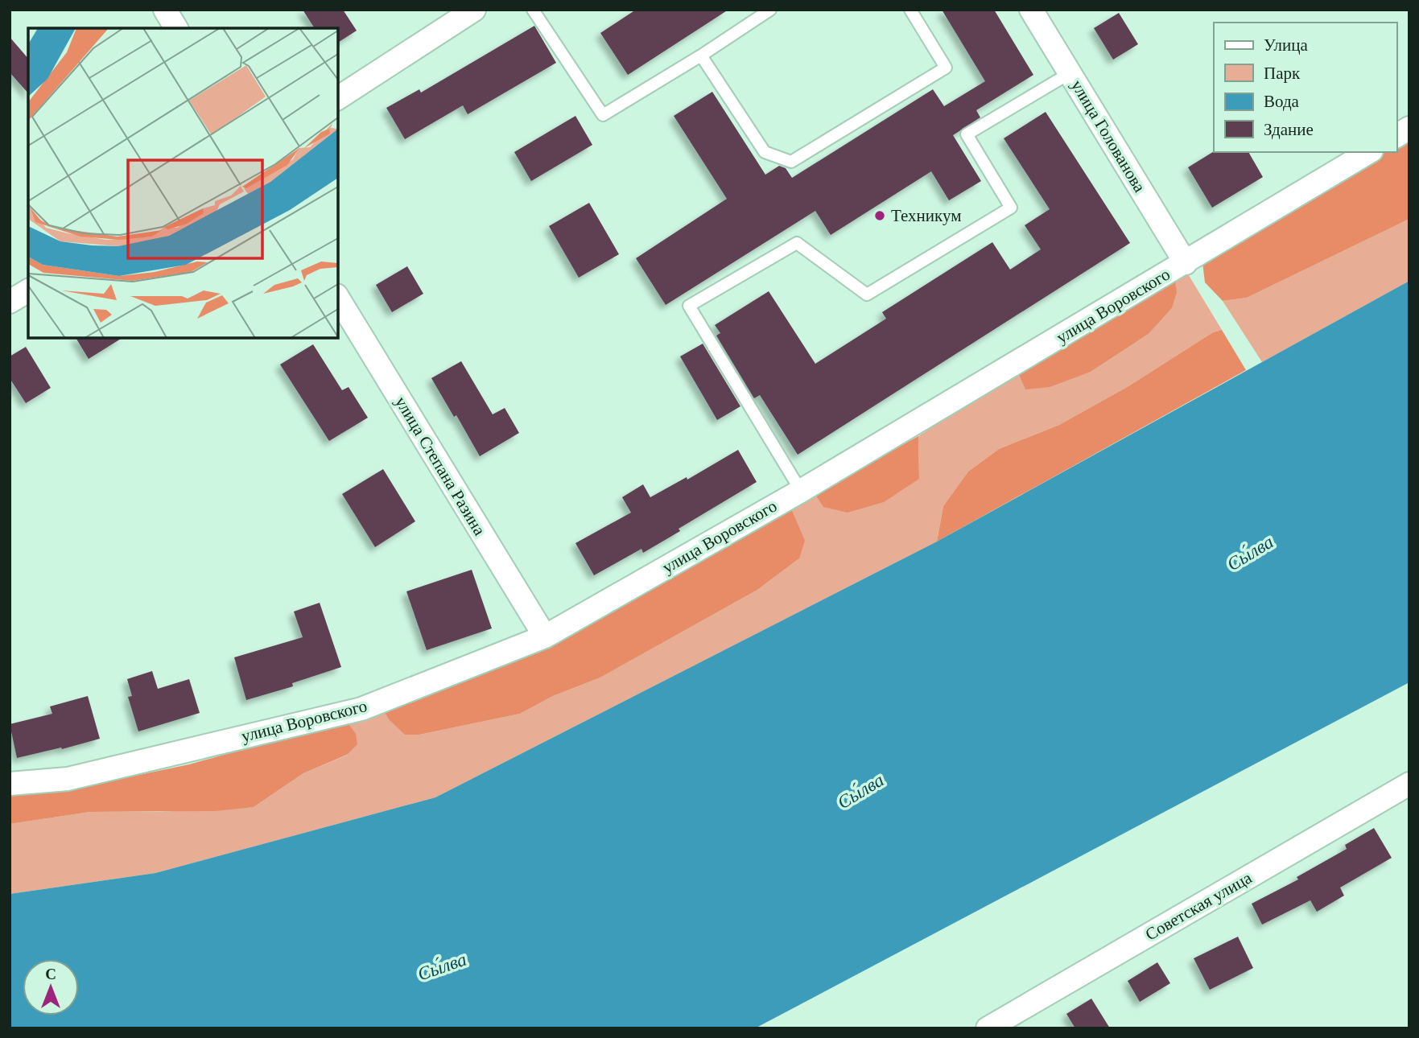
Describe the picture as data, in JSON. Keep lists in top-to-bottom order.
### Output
{
  "streets": {
    "street": [
      "улица Голованова",
      "улица Воровского",
      "улица Степана Разина",
      "Советская улица"
    ]
  },
  "crossings": [
    ["улица Голованова", "улица Воровского"],
    ["улица Воровского", "улица Степана Разина"]
  ],
  "water": ["Сы́лва"],
  "places": ["Техникум"],
  "legend": [
    "Улица",
    "Парк",
    "Вода",
    "Здание"
  ],
  "north": "top"
}
